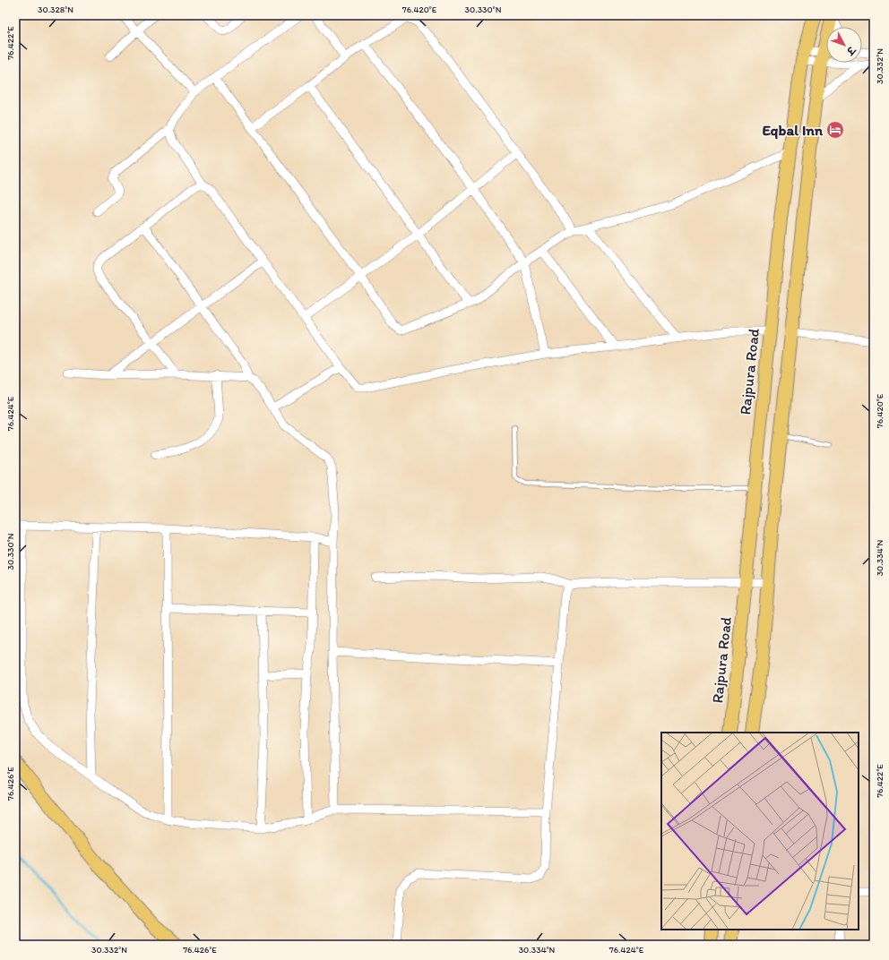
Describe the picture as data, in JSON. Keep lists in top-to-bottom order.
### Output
{
  "streets": {
    "main road": ["Rajpura Road"]
  },
  "places": {
    "hotel": ["Eqbal Inn"]
  },
  "north": "bottom right",
  "coordinates": [
    "30.328°N",
    "76.420°E",
    "30.330°N",
    "76.422°E",
    "30.332°N",
    "76.424°E",
    "30.334°N",
    "76.426°E"
  ]
}
